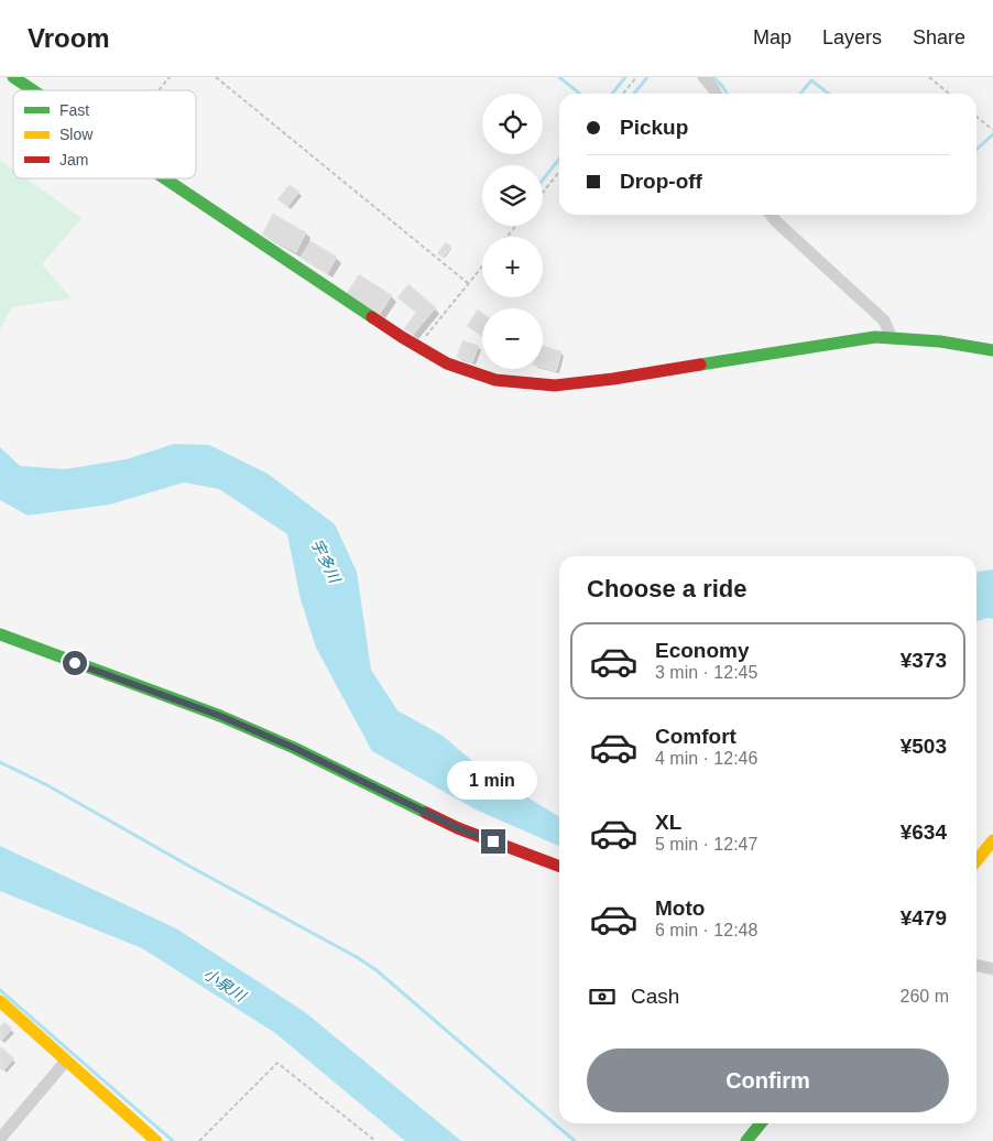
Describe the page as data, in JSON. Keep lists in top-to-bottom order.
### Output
{
  "water": ["宇多川", "小泉川"],
  "legend": ["Fast", "Slow", "Jam"],
  "page": {
    "header": "Vroom",
    "nav": ["Map", "Layers", "Share"],
    "map_buttons": ["+", "−"],
    "banner": ["Pickup", "Drop-off"],
    "heading": "Choose a ride",
    "list": [
      {
        "name": "Economy",
        "note": "3 min · 12:45",
        "value": "¥373"
      },
      {
        "name": "Comfort",
        "note": "4 min · 12:46",
        "value": "¥503"
      },
      {
        "name": "XL",
        "note": "5 min · 12:47",
        "value": "¥634"
      },
      {
        "name": "Moto",
        "note": "6 min · 12:48",
        "value": "¥479"
      }
    ],
    "bubble": "1 min",
    "pay": ["Cash", "260 m"],
    "buttons": "Confirm"
  }
}
